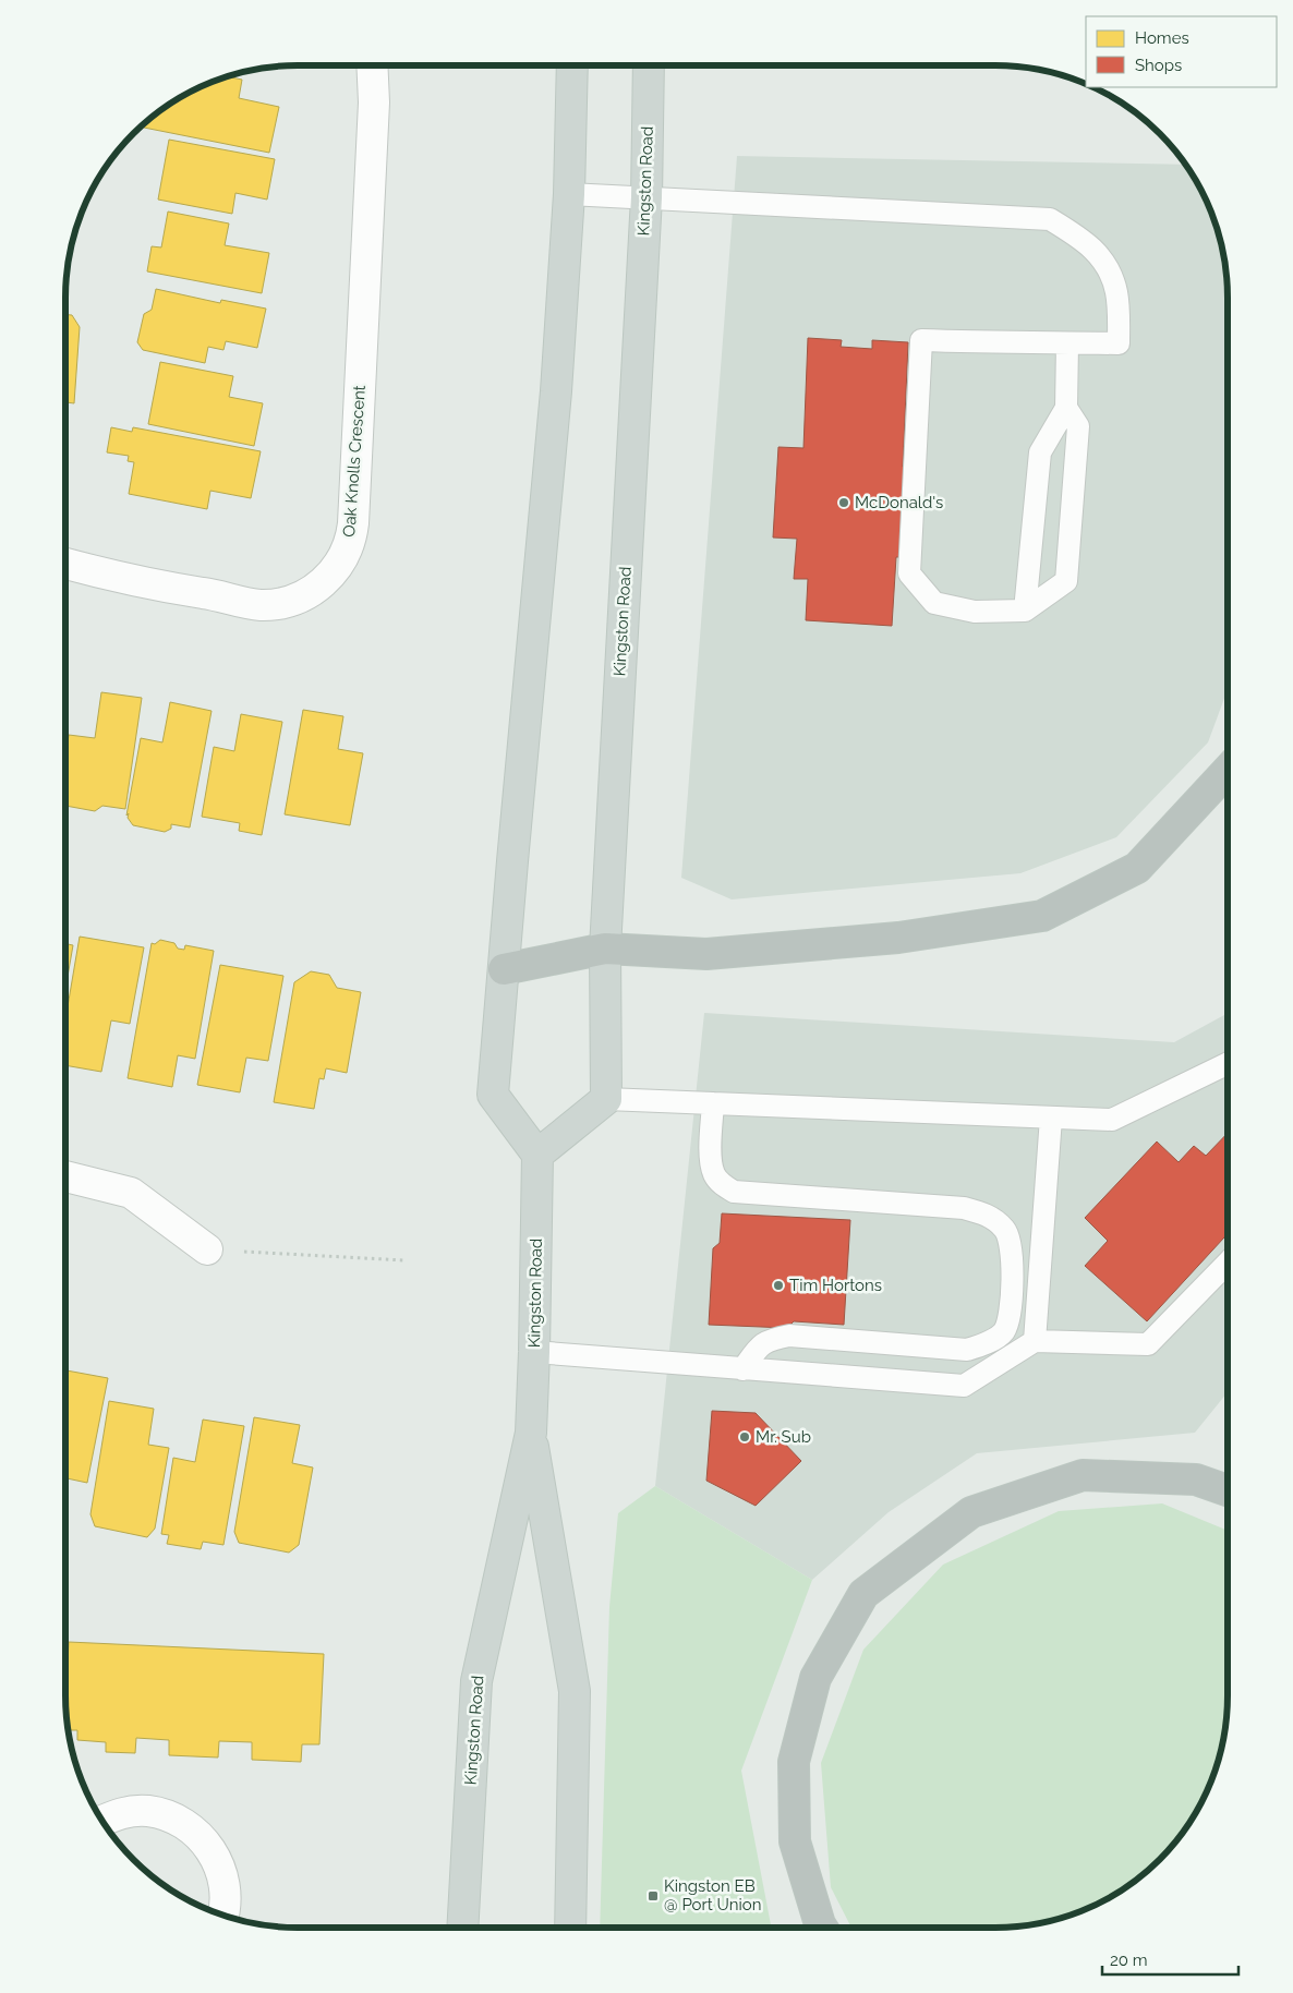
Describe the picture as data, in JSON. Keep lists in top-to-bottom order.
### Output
{
  "streets": {
    "main road": ["Kingston Road"],
    "street": ["Oak Knolls Crescent"]
  },
  "places": {
    "other": ["McDonald's", "Tim Hortons", "Mr. Sub"],
    "transit": ["Kingston EB @ Port Union"]
  },
  "legend": ["Homes", "Shops"],
  "scale_bar": "20 m"
}
